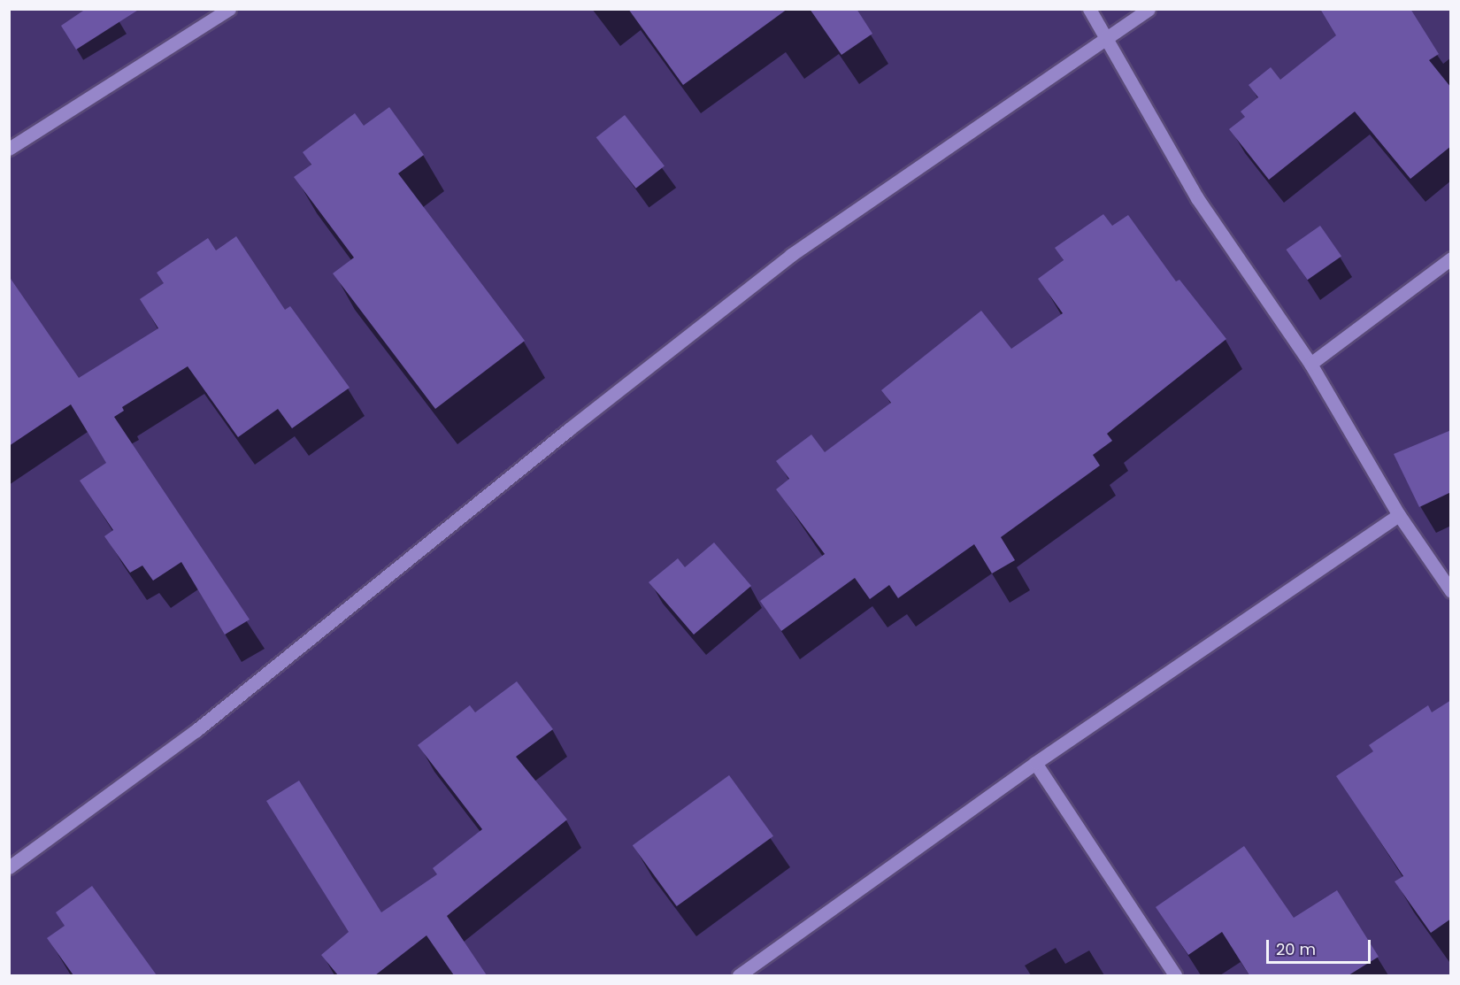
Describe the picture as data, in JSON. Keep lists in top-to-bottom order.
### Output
{
  "scale_bar": "20 m"
}
